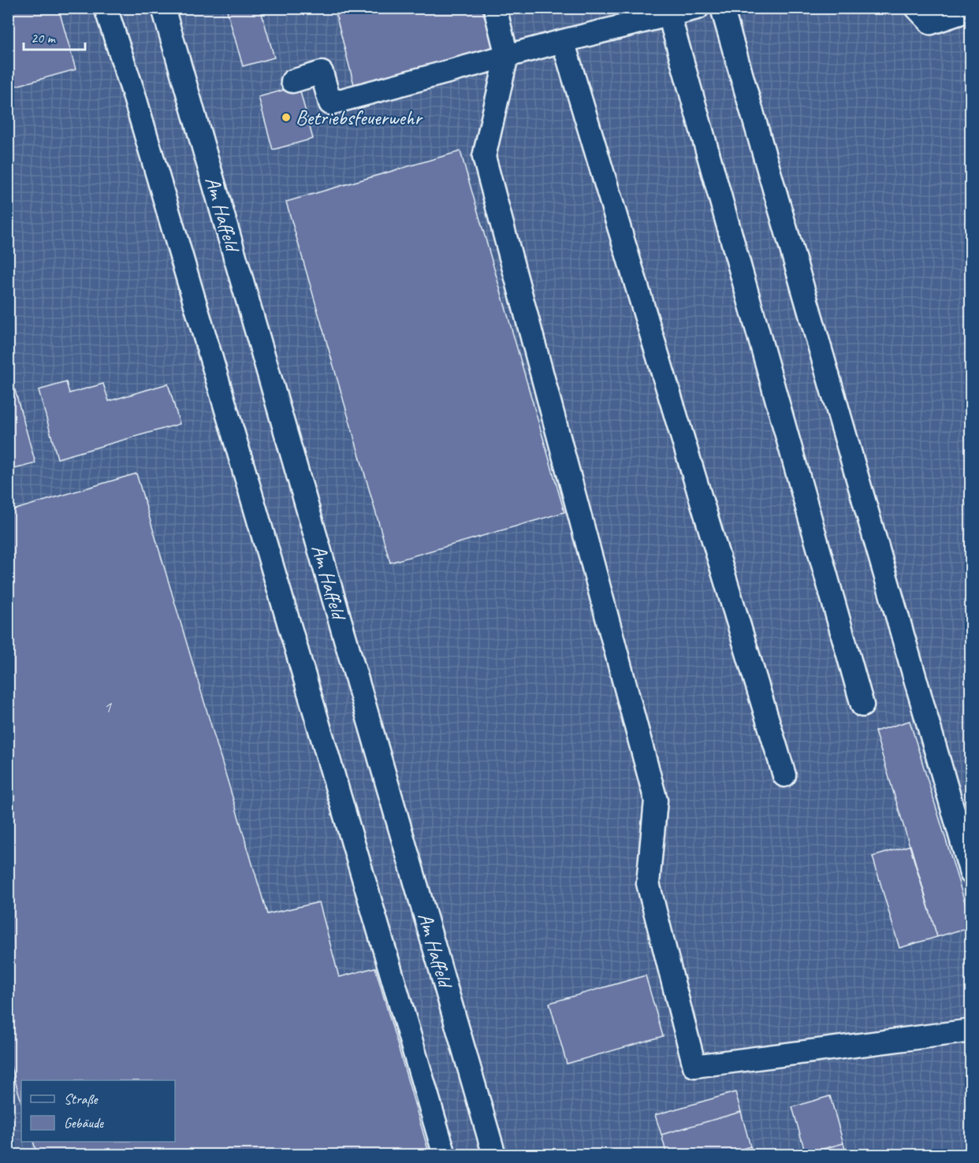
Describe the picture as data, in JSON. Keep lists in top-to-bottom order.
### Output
{
  "streets": {
    "street": ["Am Haffeld"]
  },
  "places": ["Betriebsfeuerwehr"],
  "house_numbers": ["1"],
  "legend": ["Straße", "Gebäude"],
  "scale_bar": "20 m"
}
